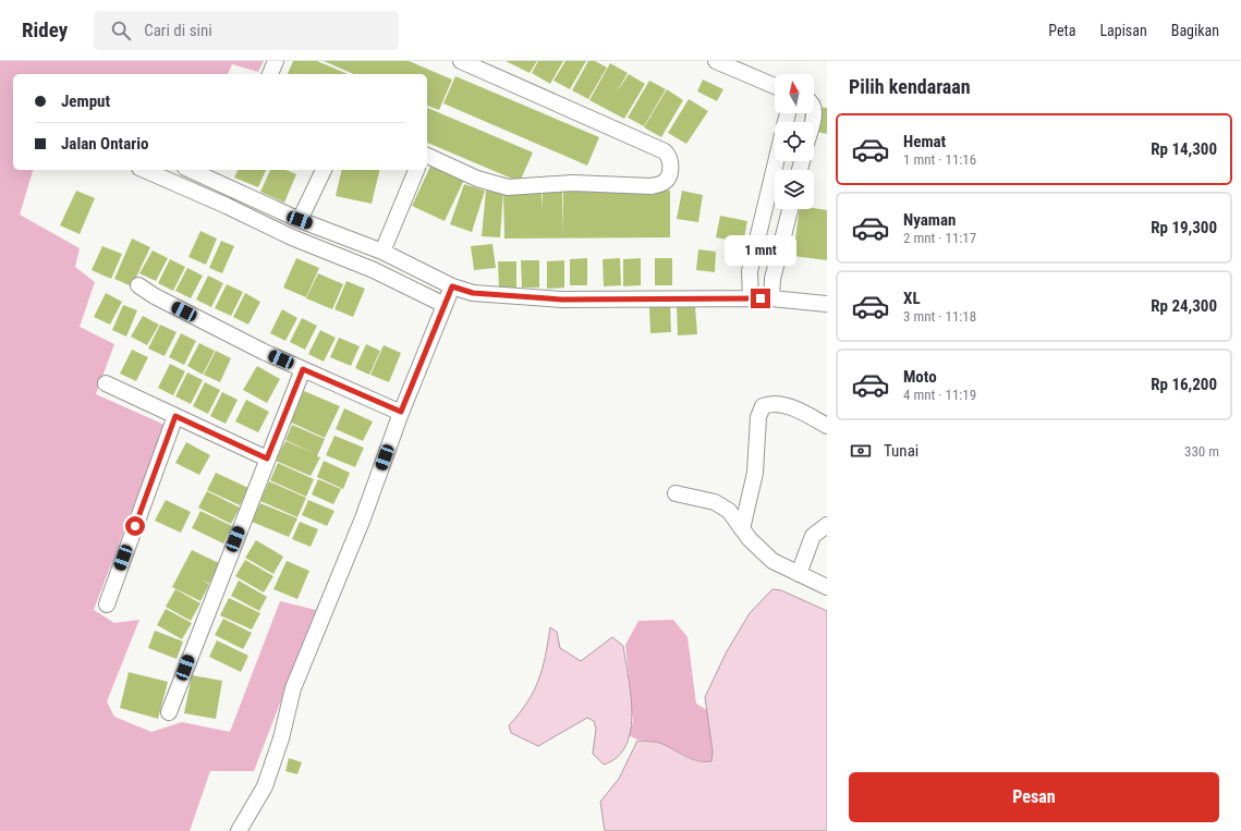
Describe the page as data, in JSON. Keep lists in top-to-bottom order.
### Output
{
  "north": "top",
  "page": {
    "header": "Ridey",
    "search": "Cari di sini",
    "nav": ["Peta", "Lapisan", "Bagikan"],
    "heading": "Pilih kendaraan",
    "banner": ["Jemput", "Jalan Ontario"],
    "list": [
      {
        "name": "Hemat",
        "note": "1 mnt · 11:16",
        "value": "Rp 14,300"
      },
      {
        "name": "Nyaman",
        "note": "2 mnt · 11:17",
        "value": "Rp 19,300"
      },
      {
        "name": "XL",
        "note": "3 mnt · 11:18",
        "value": "Rp 24,300"
      },
      {
        "name": "Moto",
        "note": "4 mnt · 11:19",
        "value": "Rp 16,200"
      }
    ],
    "bubble": "1 mnt",
    "pay": ["Tunai", "330 m"],
    "buttons": "Pesan"
  }
}
